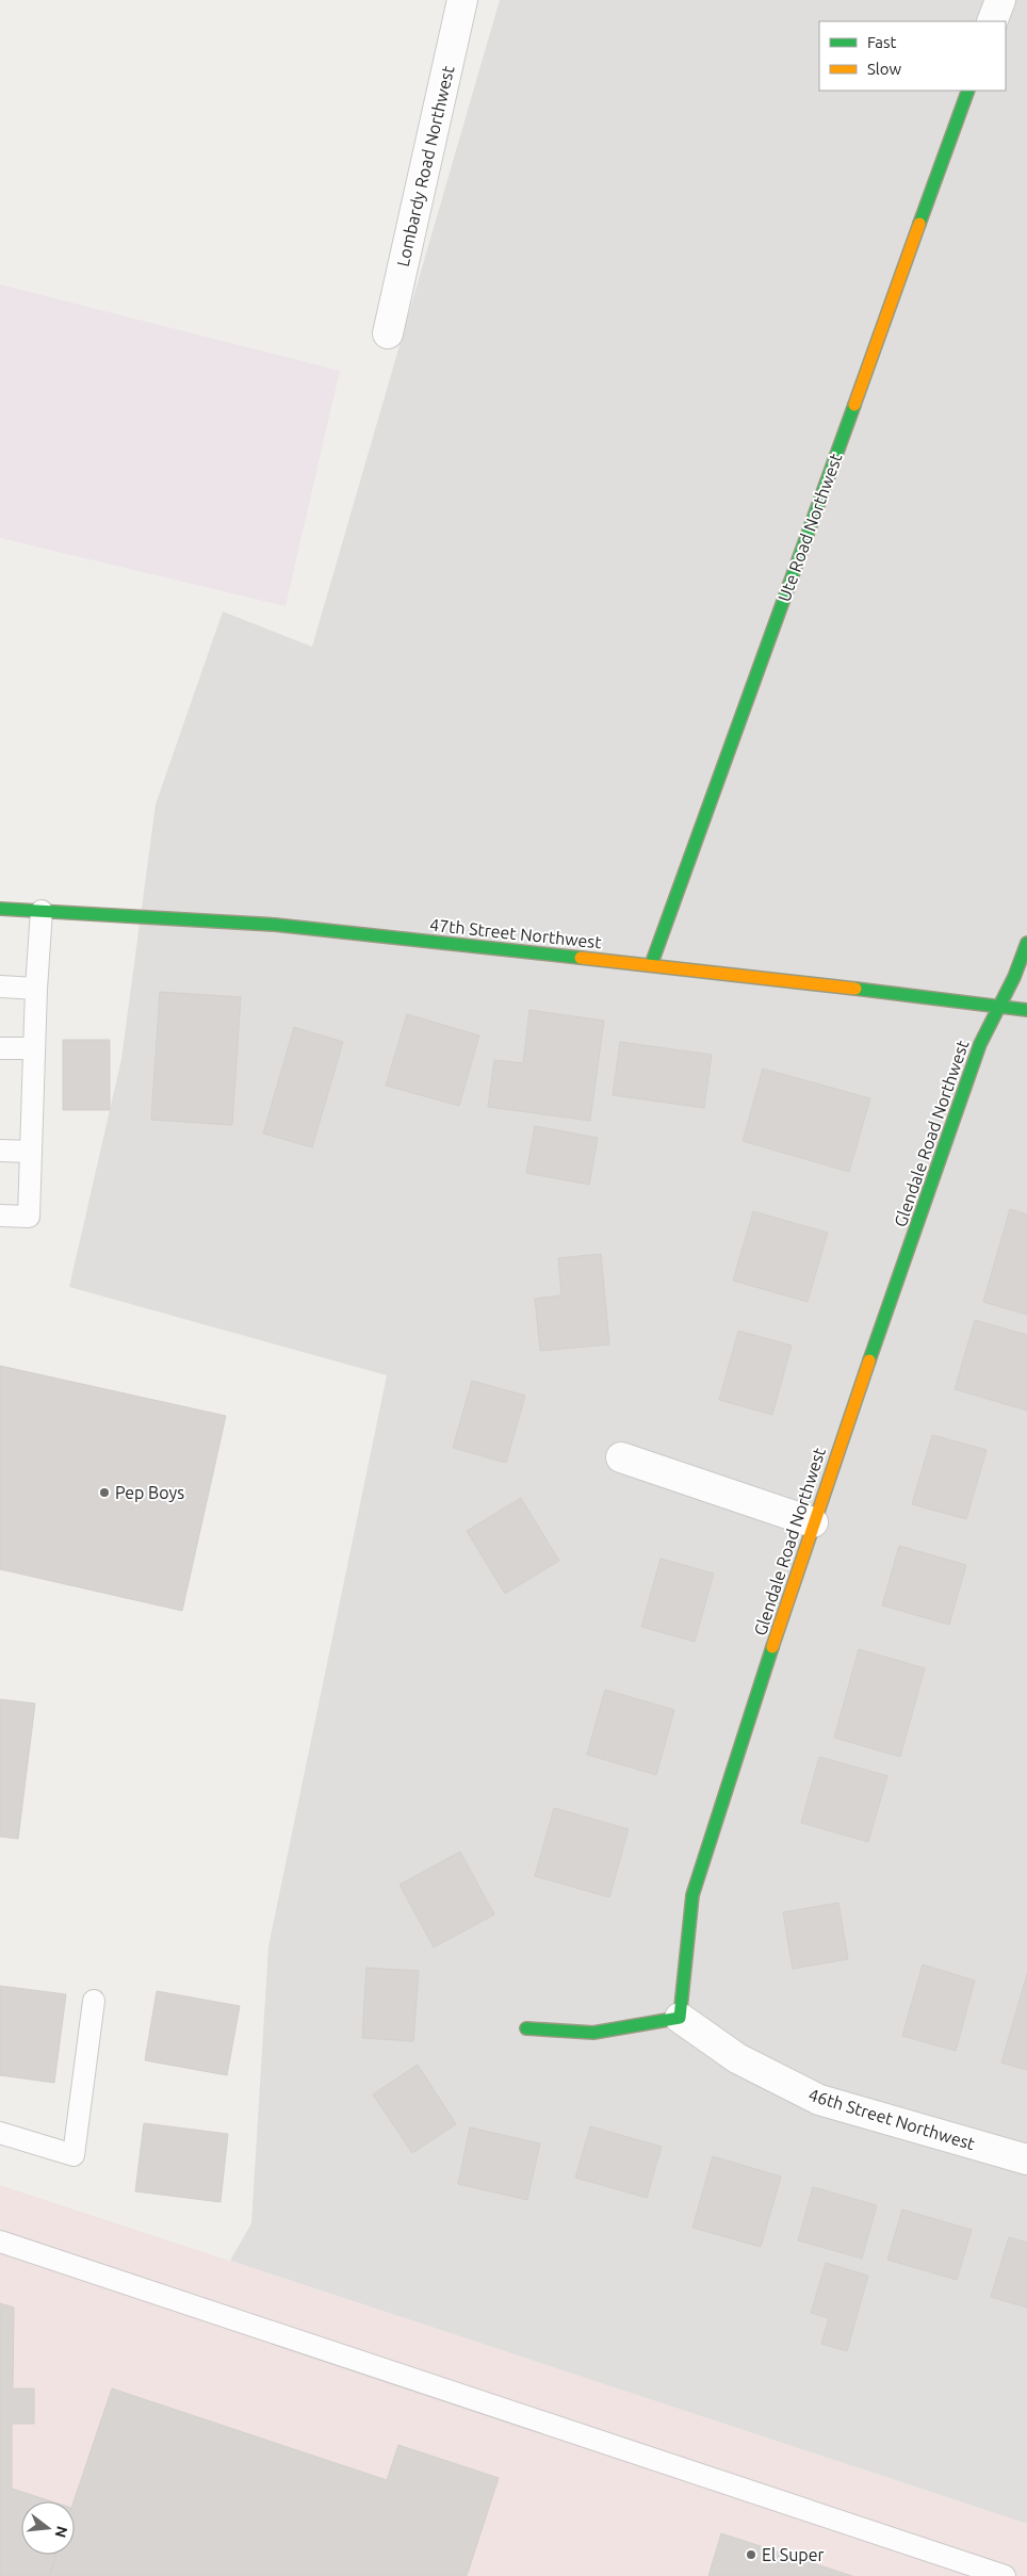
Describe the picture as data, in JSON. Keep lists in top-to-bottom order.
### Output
{
  "streets": {
    "street": [
      "Lombardy Road Northwest",
      "Ute Road Northwest",
      "47th Street Northwest",
      "Glendale Road Northwest",
      "46th Street Northwest"
    ]
  },
  "crossings": [
    ["Ute Road Northwest", "47th Street Northwest"],
    ["47th Street Northwest", "Glendale Road Northwest"],
    ["Glendale Road Northwest", "46th Street Northwest"]
  ],
  "places": ["Pep Boys", "El Super"],
  "legend": ["Fast", "Slow"],
  "north": "right"
}
